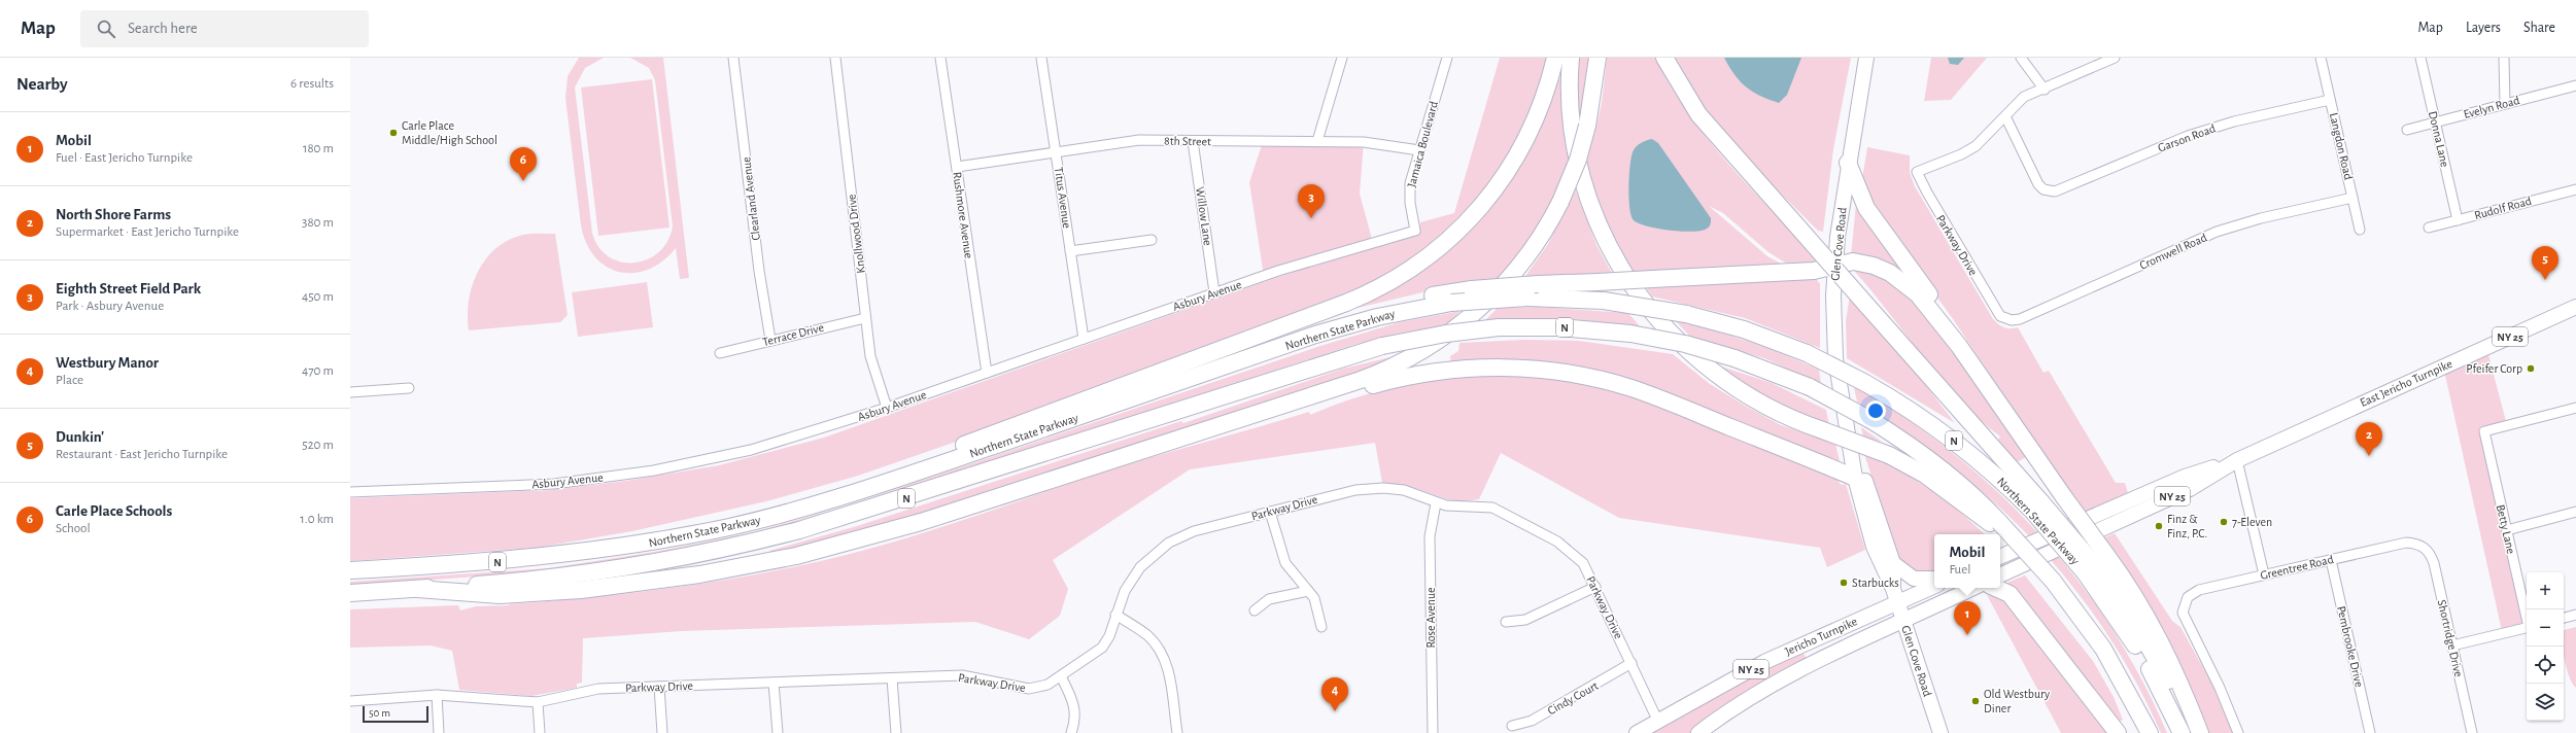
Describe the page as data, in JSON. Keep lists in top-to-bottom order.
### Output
{
  "streets": {
    "highway": ["N", "Northern State Parkway"],
    "main road": [
      "Glen Cove Road",
      "NY 25",
      "East Jericho Turnpike",
      "Jericho Turnpike"
    ],
    "street": [
      "Evelyn Road",
      "Garson Road",
      "Donna Lane",
      "8th Street",
      "Jamaica Boulevard",
      "Langdon Road",
      "Titus Avenue",
      "Clearland Avenue",
      "Rudolf Road",
      "Rushmore Avenue",
      "Willow Lane",
      "Knollwood Drive",
      "Parkway Drive",
      "Cromwell Road",
      "Asbury Avenue",
      "Terrace Drive",
      "Betty Lane",
      "Greentree Road",
      "Rose Avenue",
      "Shortridge Drive",
      "Pembrooke Drive",
      "Cindy Court"
    ]
  },
  "crossings": [
    ["Evelyn Road", "Donna Lane"],
    ["Garson Road", "Langdon Road"],
    ["Garson Road", "Parkway Drive"],
    ["Donna Lane", "Rudolf Road"],
    ["8th Street", "Jamaica Boulevard"],
    ["8th Street", "Titus Avenue"],
    ["8th Street", "Rushmore Avenue"],
    ["8th Street", "Willow Lane"],
    ["Jamaica Boulevard", "Asbury Avenue"],
    ["Langdon Road", "Cromwell Road"],
    ["Titus Avenue", "Asbury Avenue"],
    ["Clearland Avenue", "Terrace Drive"],
    ["Rushmore Avenue", "Asbury Avenue"],
    ["Willow Lane", "Asbury Avenue"],
    ["Knollwood Drive", "Asbury Avenue"],
    ["Knollwood Drive", "Terrace Drive"],
    ["Glen Cove Road", "NY 25"],
    ["Glen Cove Road", "Jericho Turnpike"],
    ["Parkway Drive", "Cromwell Road"],
    ["Parkway Drive", "Rose Avenue"],
    ["Parkway Drive", "Jericho Turnpike"],
    ["Parkway Drive", "Cindy Court"],
    ["NY 25", "Jericho Turnpike"],
    ["Greentree Road", "Shortridge Drive"],
    ["Greentree Road", "Pembrooke Drive"]
  ],
  "places": [
    "Carle Place Middle/High School",
    "Pfeifer Corp",
    "7-Eleven",
    "Finz & Finz, P.C.",
    "Starbucks",
    "Old Westbury Diner"
  ],
  "scale_bar": "50 m",
  "page": {
    "header": "Map",
    "search": "Search here",
    "nav": ["Map", "Layers", "Share"],
    "heading": ["Nearby", "6 results"],
    "list": [
      {
        "mark": "1",
        "name": "Mobil",
        "note": "Fuel · East Jericho Turnpike",
        "value": "180 m"
      },
      {
        "mark": "2",
        "name": "North Shore Farms",
        "note": "Supermarket · East Jericho Turnpike",
        "value": "380 m"
      },
      {
        "mark": "3",
        "name": "Eighth Street Field Park",
        "note": "Park · Asbury Avenue",
        "value": "450 m"
      },
      {
        "mark": "4",
        "name": "Westbury Manor",
        "note": "Place",
        "value": "470 m"
      },
      {
        "mark": "5",
        "name": "Dunkin'",
        "note": "Restaurant · East Jericho Turnpike",
        "value": "520 m"
      },
      {
        "mark": "6",
        "name": "Carle Place Schools",
        "note": "School",
        "value": "1.0 km"
      }
    ],
    "pins": [
      "6",
      "3",
      "5",
      "2",
      "1",
      "4"
    ],
    "popup": ["Mobil", "Fuel"],
    "map_buttons": ["+", "−"],
    "scale": "50 m"
  }
}
